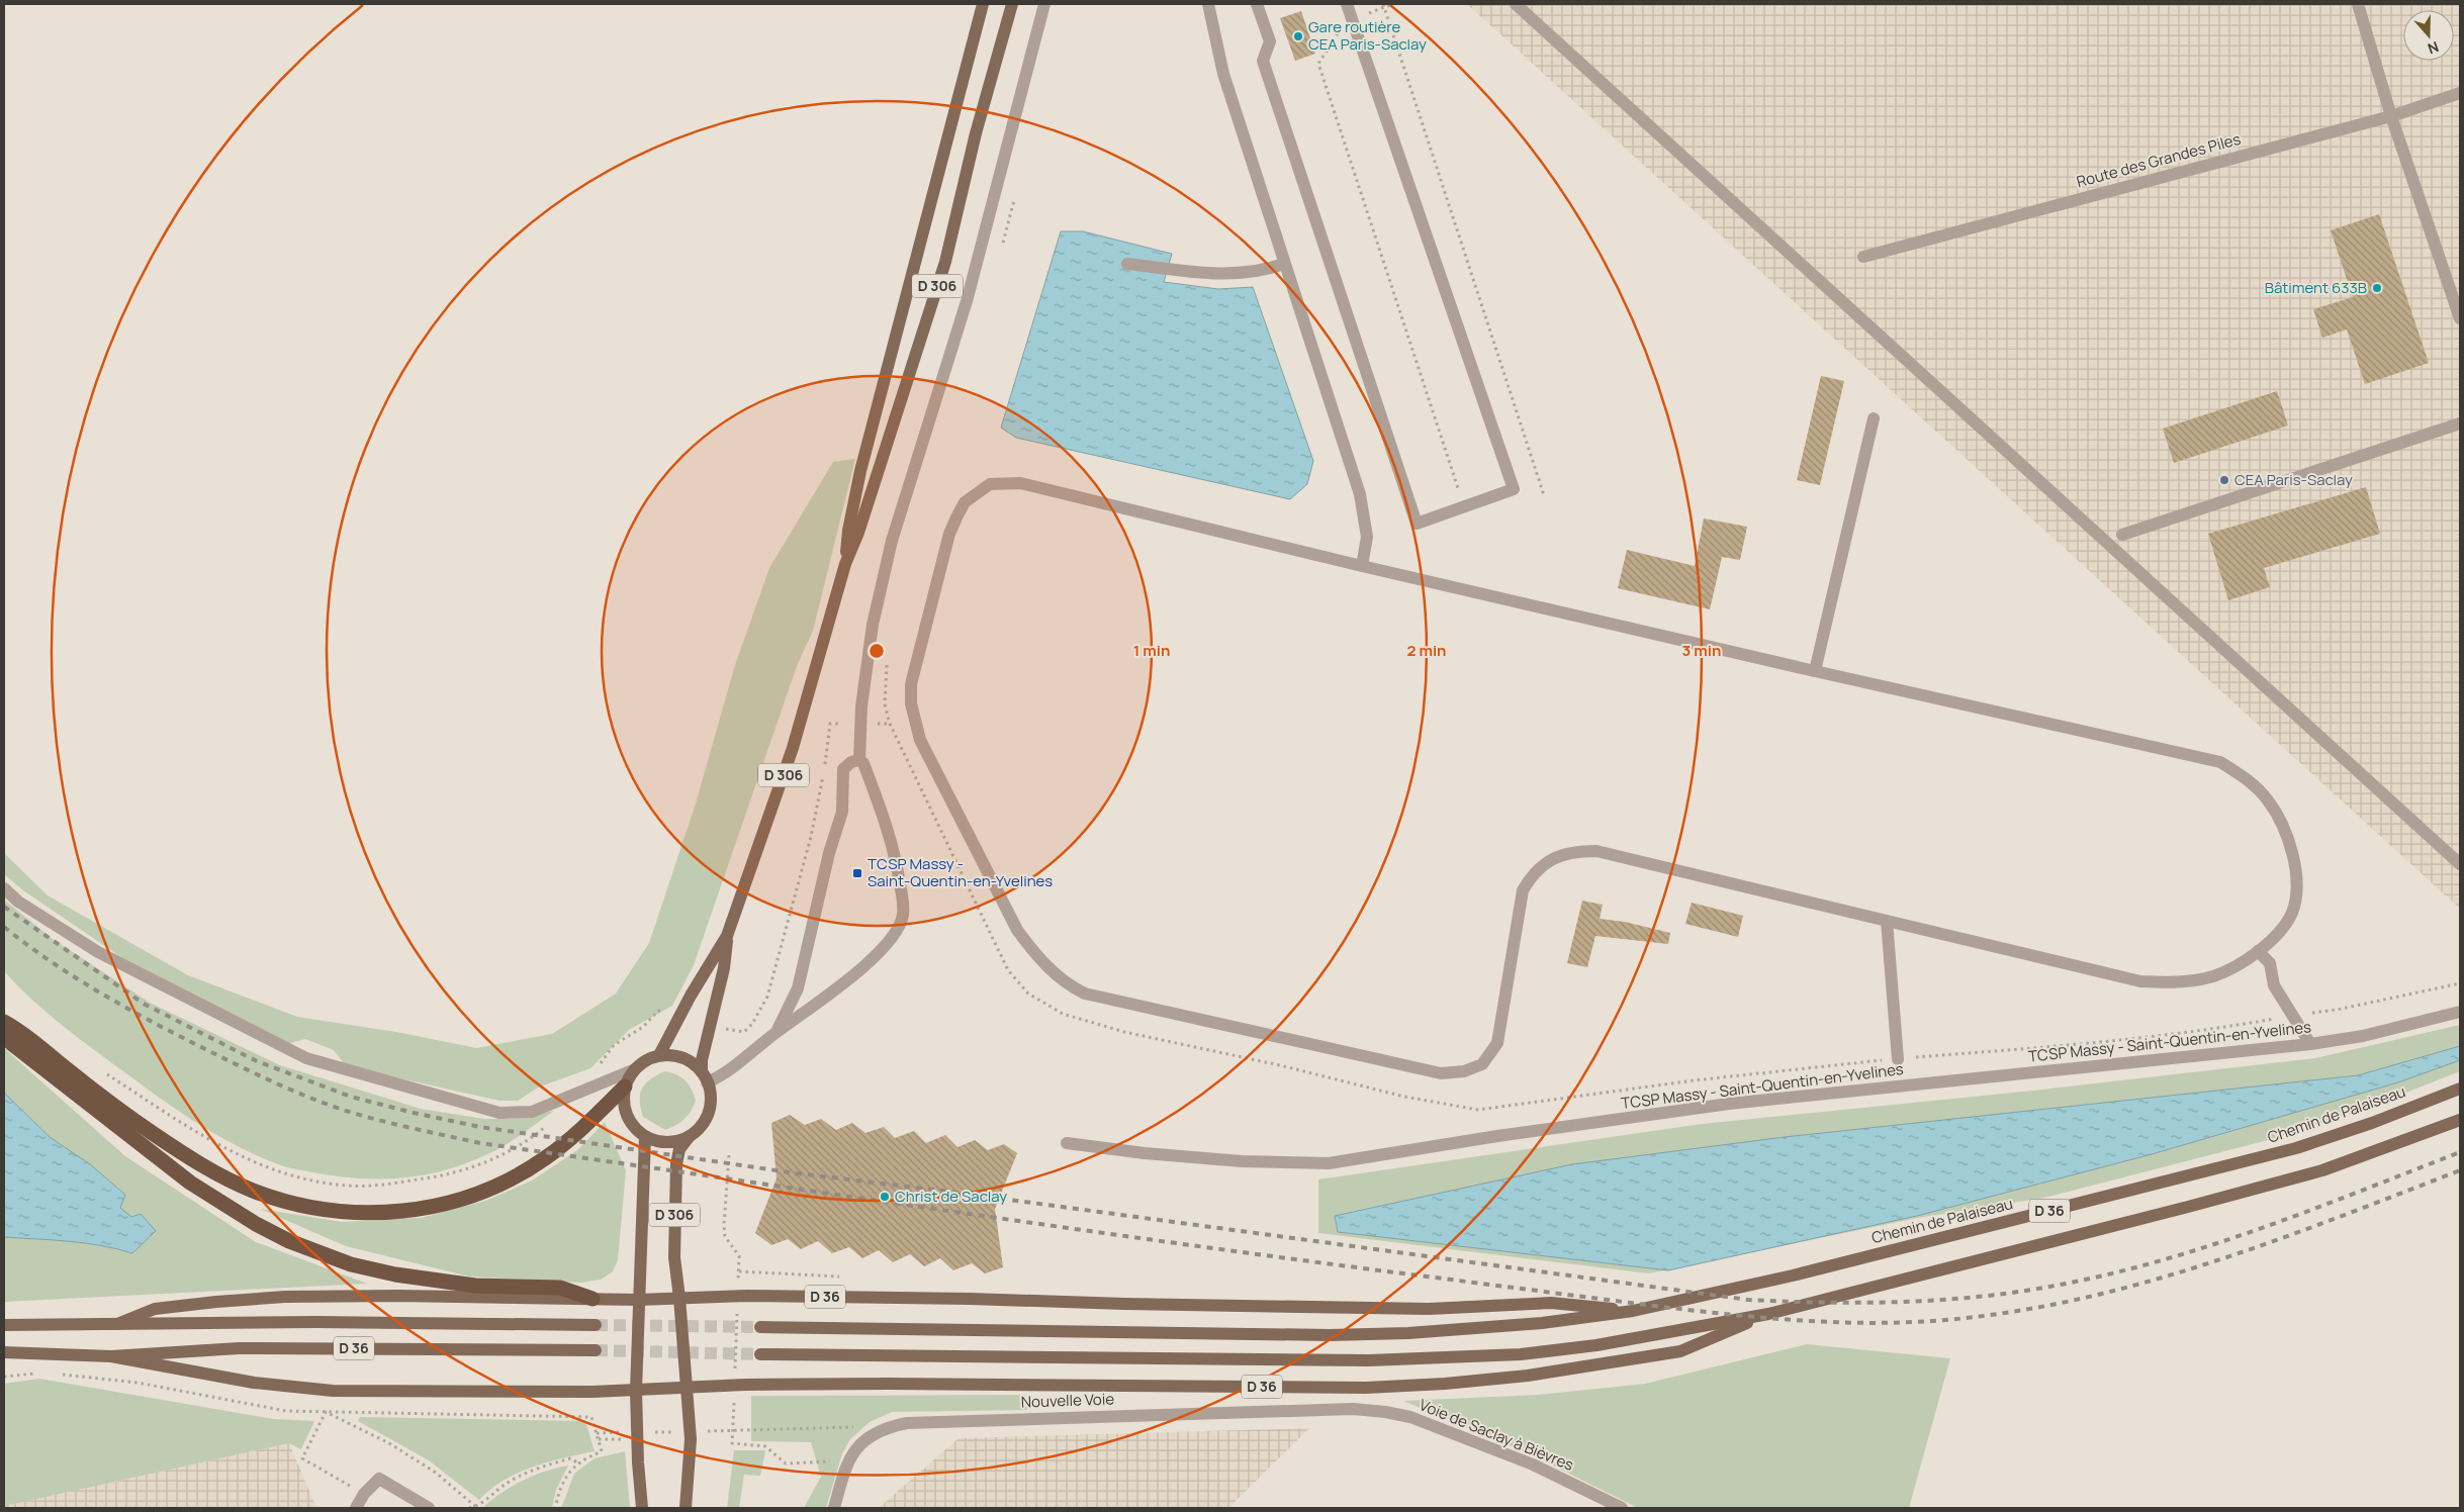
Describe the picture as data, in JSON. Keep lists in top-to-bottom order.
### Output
{
  "streets": {
    "main road": ["D 306", "Chemin de Palaiseau", "D 36"],
    "street": [
      "Route des Grandes Piles",
      "TCSP Massy - Saint-Quentin-en-Yvelines",
      "Nouvelle Voie",
      "Voie de Saclay à Bièvres"
    ]
  },
  "crossings": [
    ["D 306", "D 36"],
    ["Chemin de Palaiseau", "D 36"],
    ["Nouvelle Voie", "Voie de Saclay à Bièvres"]
  ],
  "places": {
    "other": [
      "Gare routière CEA Paris-Saclay",
      "Bâtiment 633B",
      "CEA Paris-Saclay",
      "Christ de Saclay"
    ],
    "transit": ["TCSP Massy - Saint-Quentin-en-Yvelines"]
  },
  "north": "bottom",
  "rings": ["1 min", "2 min", "3 min"]
}
